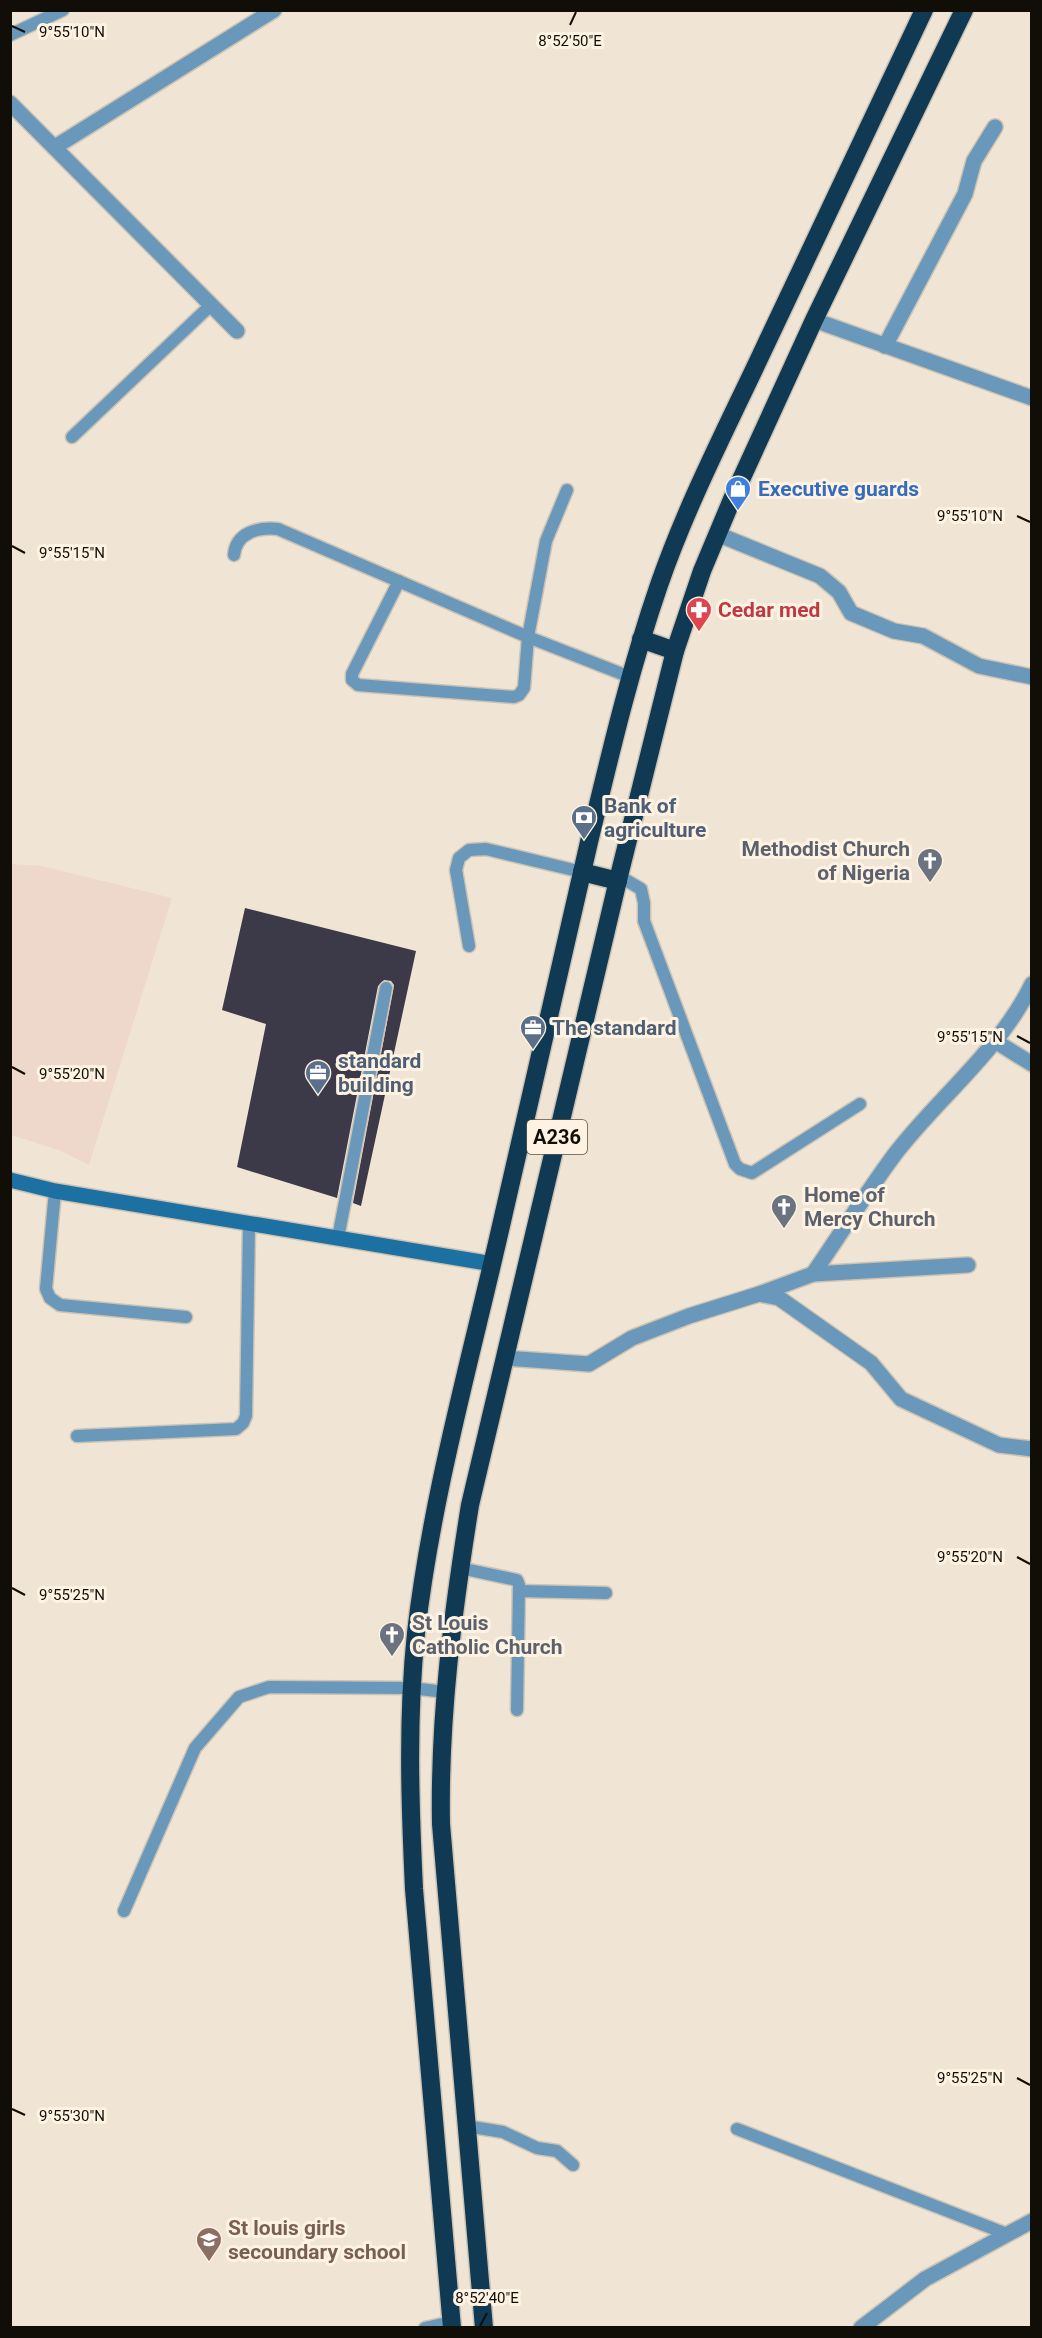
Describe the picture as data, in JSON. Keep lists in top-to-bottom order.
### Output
{
  "streets": {
    "highway": ["A236"]
  },
  "places": {
    "shop": ["Executive guards"],
    "pharmacy": ["Cedar med"],
    "bank": ["Bank of agriculture"],
    "church": ["Methodist Church of Nigeria", "Home of Mercy Church", "St Louis Catholic Church"],
    "office": ["The standard", "standard building"],
    "school or university": ["St louis girls secoundary school"]
  },
  "coordinates": [
    "9°55'10\"N",
    "8°52'50\"E",
    "9°55'15\"N",
    "9°55'20\"N",
    "9°55'25\"N",
    "9°55'30\"N",
    "8°52'40\"E"
  ]
}
